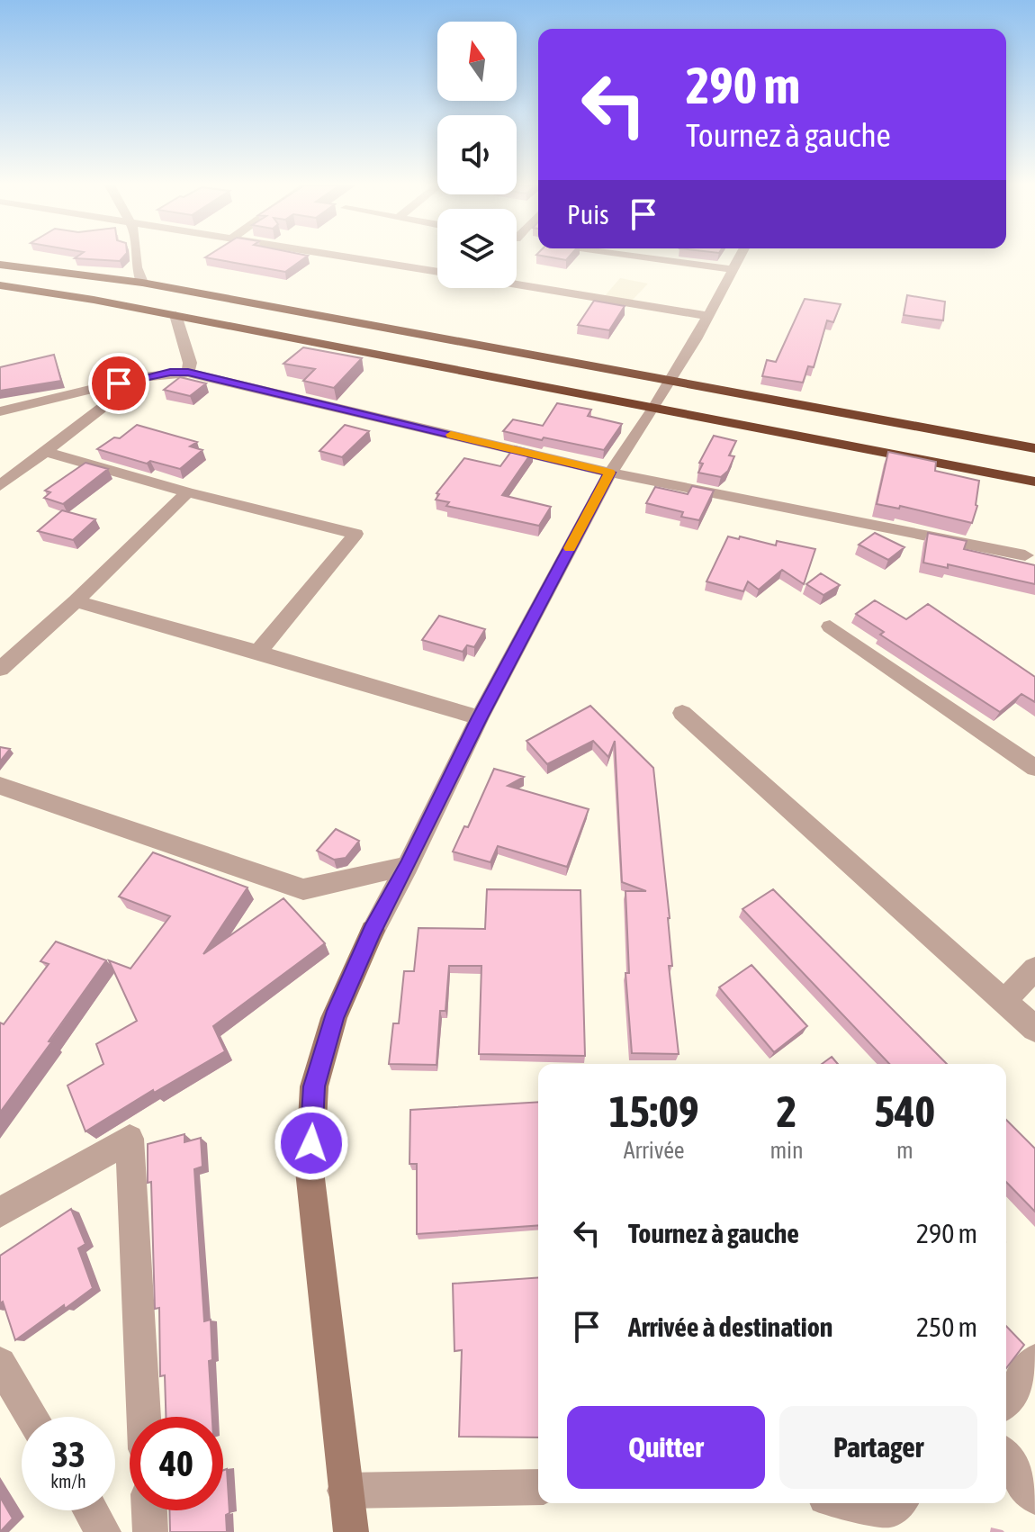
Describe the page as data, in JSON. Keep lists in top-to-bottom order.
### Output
{
  "north": "top",
  "page": {
    "turn": ["290 m", "Tournez à gauche"],
    "then": "Puis",
    "eta": [
      "15:09",
      "Arrivée",
      "2",
      "min",
      "540",
      "m"
    ],
    "list": [
      {
        "name": "Tournez à gauche",
        "value": "290 m"
      },
      {
        "name": "Arrivée à destination",
        "value": "250 m"
      }
    ],
    "buttons": ["Quitter", "Partager"],
    "speed": "33 km/h",
    "limit": "40"
  }
}
